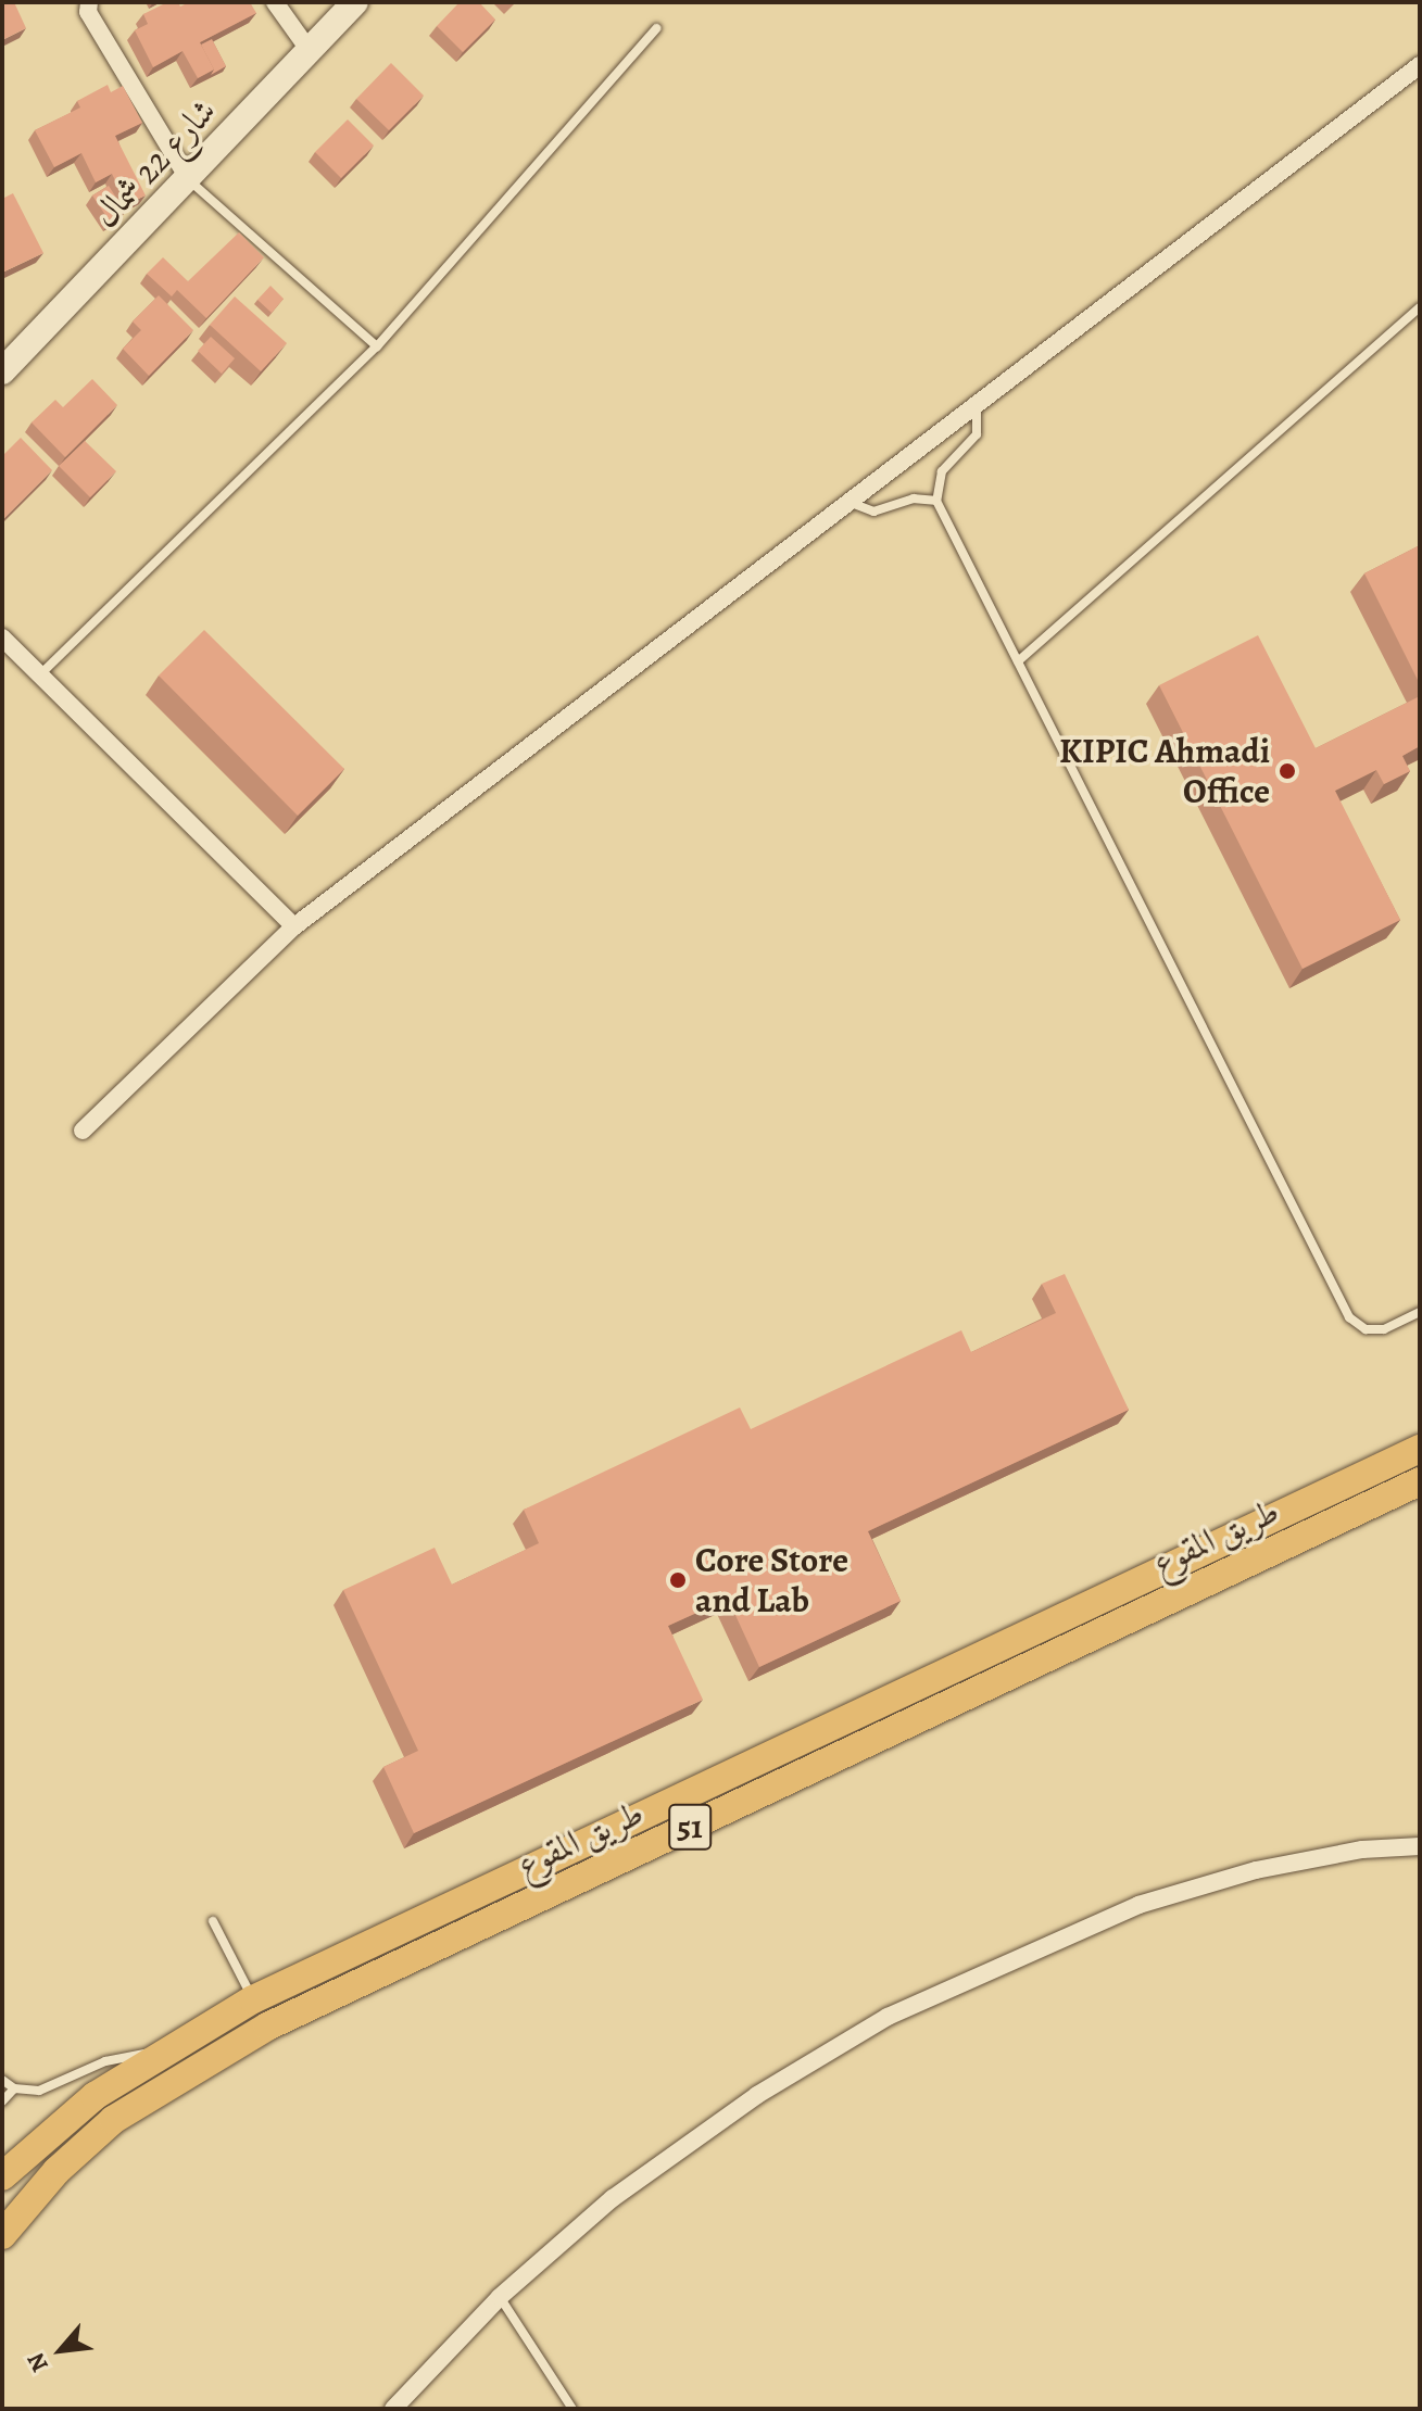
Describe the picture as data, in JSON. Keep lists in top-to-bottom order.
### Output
{
  "streets": {
    "main road": ["طريق المقوع", "51"],
    "street": ["شارع 22 شمال"]
  },
  "places": ["KIPIC Ahmadi Office", "Core Store and Lab"],
  "north": "bottom left"
}
